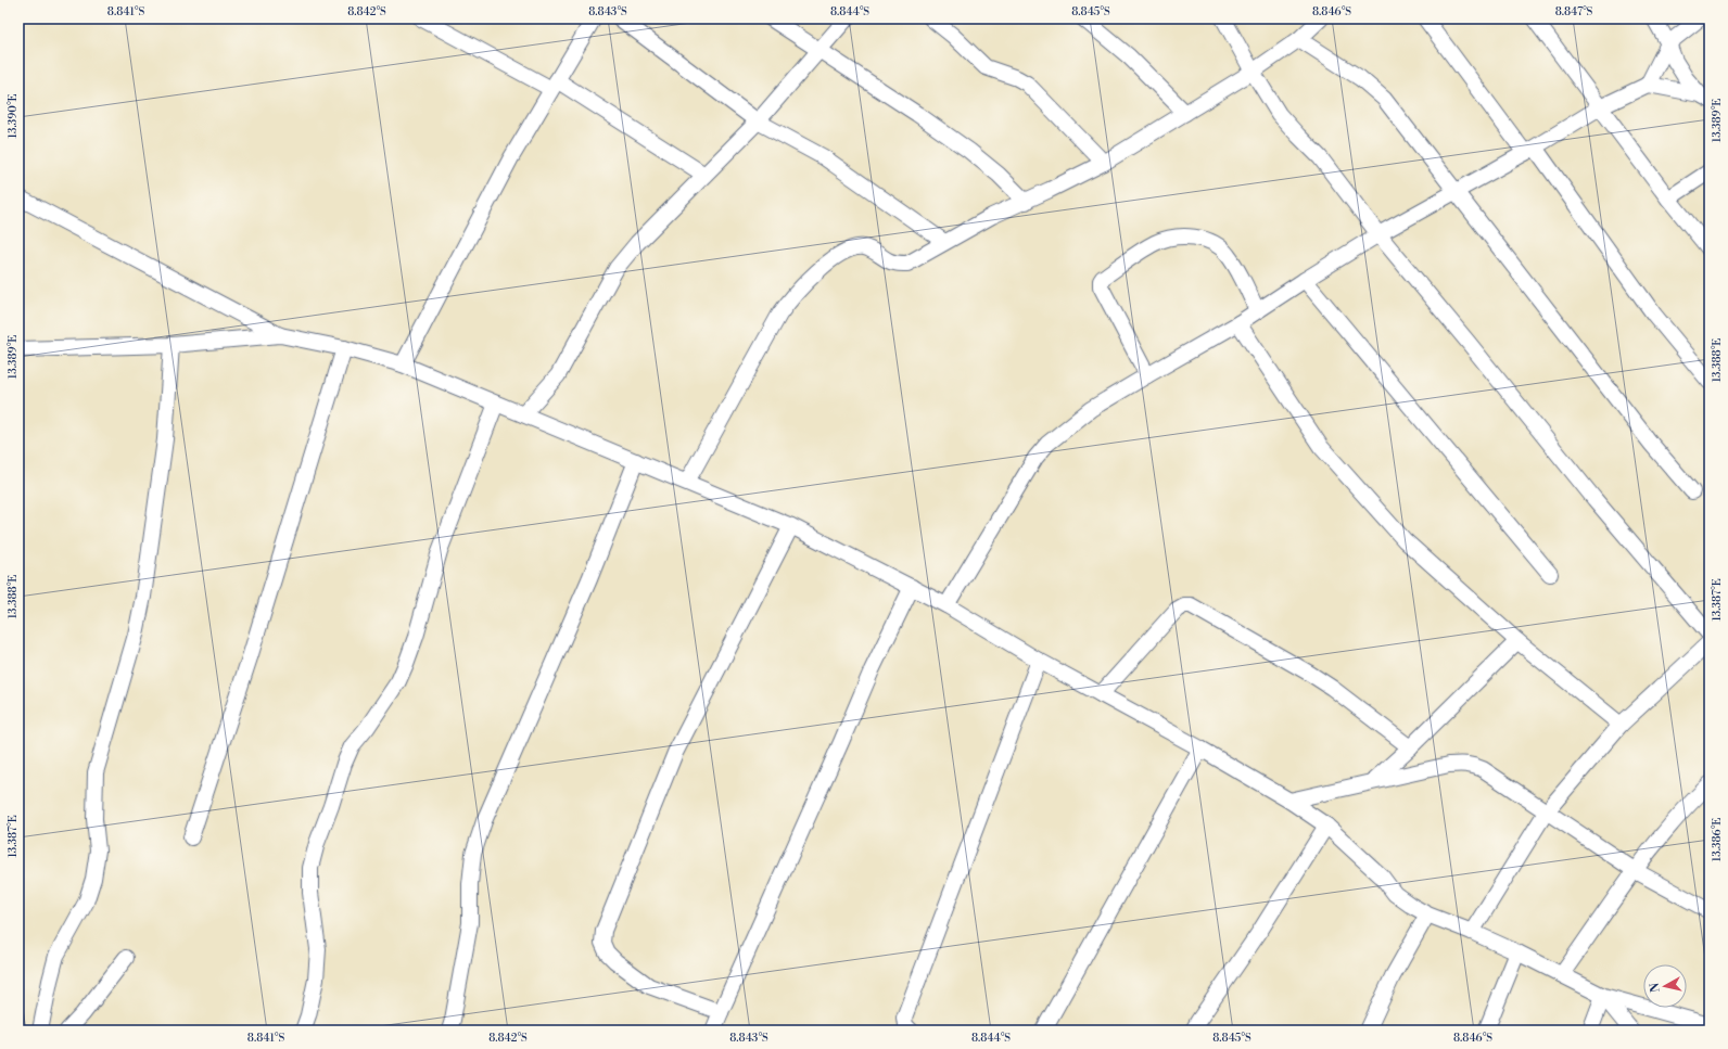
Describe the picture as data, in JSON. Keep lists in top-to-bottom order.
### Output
{
  "north": "left",
  "coordinates": [
    "8.841°S",
    "8.842°S",
    "8.843°S",
    "8.844°S",
    "8.845°S",
    "8.846°S",
    "8.847°S",
    "13.390°E",
    "13.389°E",
    "13.388°E",
    "13.387°E",
    "13.386°E"
  ]
}
